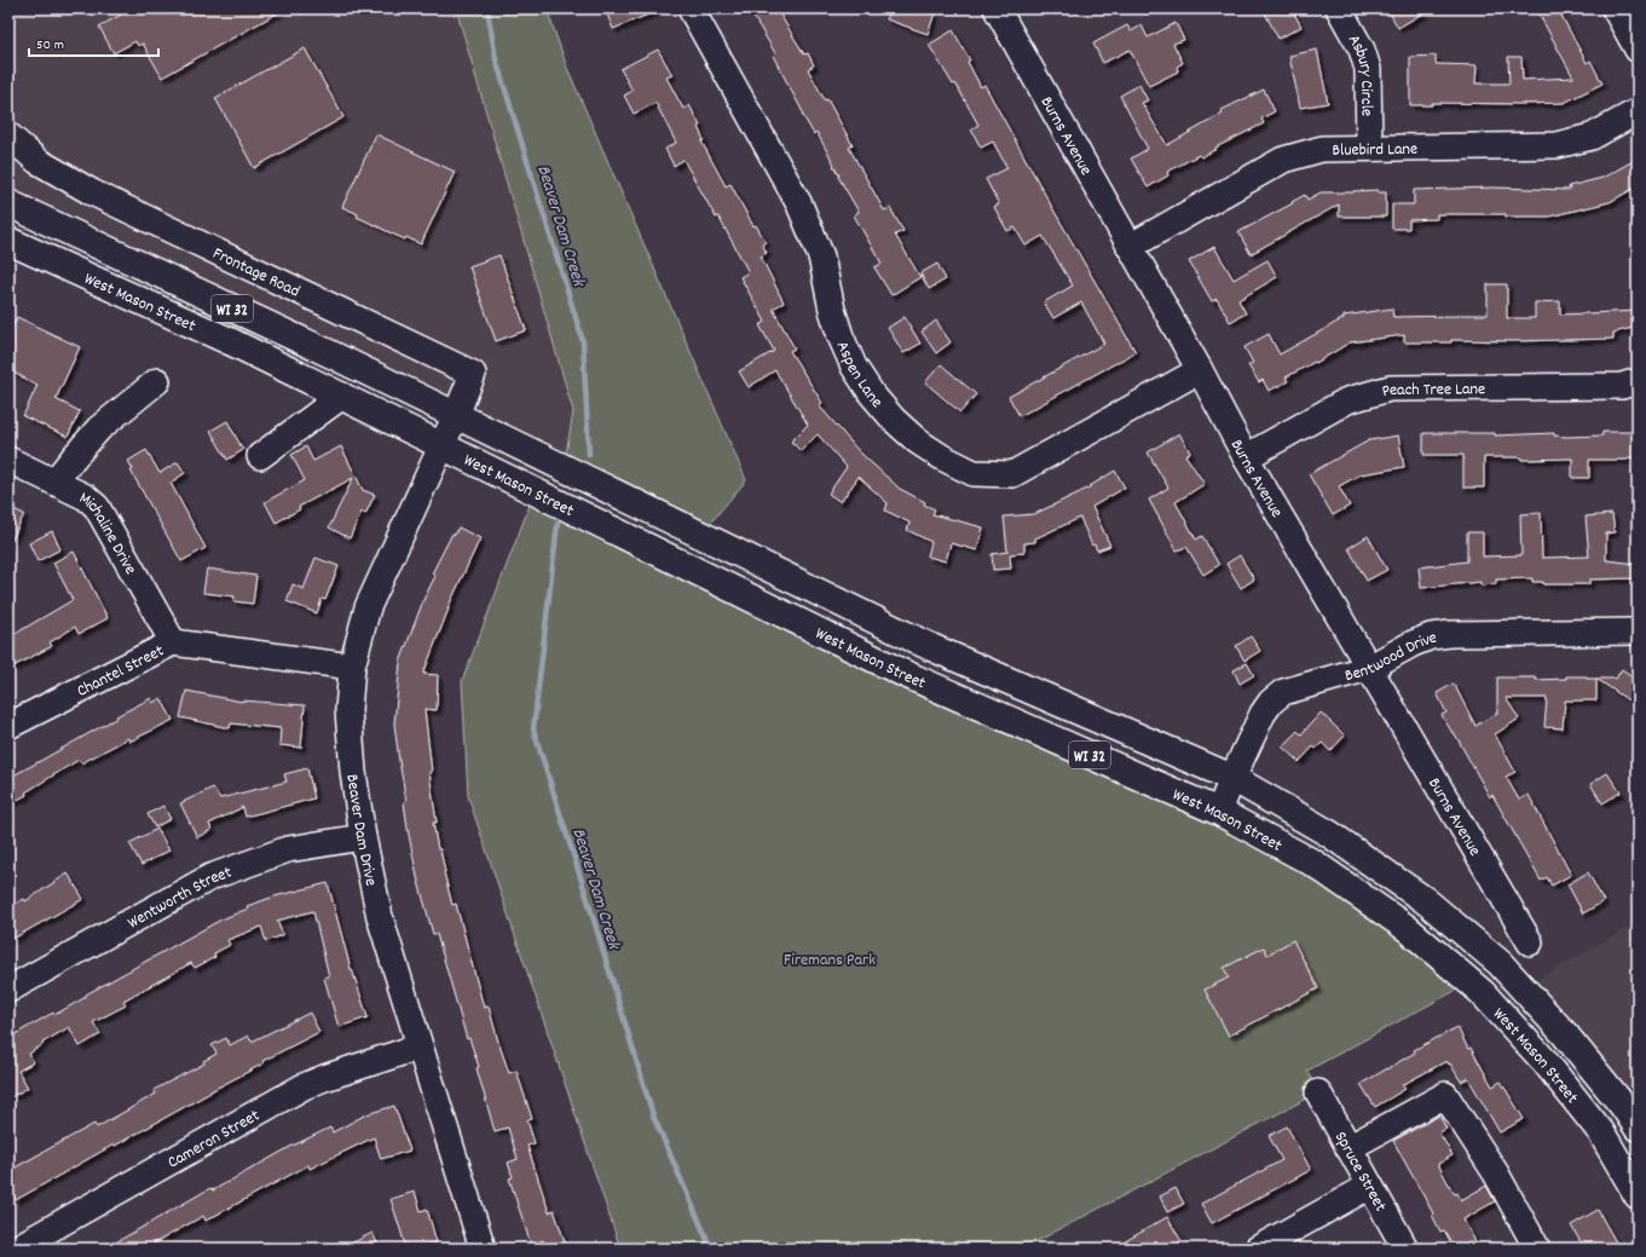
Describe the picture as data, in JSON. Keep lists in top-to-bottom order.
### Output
{
  "streets": {
    "main road": ["West Mason Street", "WI 32"],
    "street": [
      "Asbury Circle",
      "Burns Avenue",
      "Bluebird Lane",
      "Frontage Road",
      "Aspen Lane",
      "Peach Tree Lane",
      "Michaline Drive",
      "Bentwood Drive",
      "Chantel Street",
      "Beaver Dam Drive",
      "Wentworth Street",
      "Cameron Street",
      "Spruce Street"
    ]
  },
  "crossings": [
    ["Asbury Circle", "Bluebird Lane"],
    ["Burns Avenue", "Bluebird Lane"],
    ["Burns Avenue", "Aspen Lane"],
    ["Burns Avenue", "Peach Tree Lane"],
    ["Burns Avenue", "Bentwood Drive"],
    ["Frontage Road", "West Mason Street"],
    ["Frontage Road", "Beaver Dam Drive"],
    ["West Mason Street", "Bentwood Drive"],
    ["West Mason Street", "Beaver Dam Drive"],
    ["Michaline Drive", "Chantel Street"],
    ["Chantel Street", "Beaver Dam Drive"],
    ["Beaver Dam Drive", "Wentworth Street"],
    ["Beaver Dam Drive", "Cameron Street"]
  ],
  "water": ["Beaver Dam Creek"],
  "parks": ["Firemans Park"],
  "scale_bar": "50 m"
}
